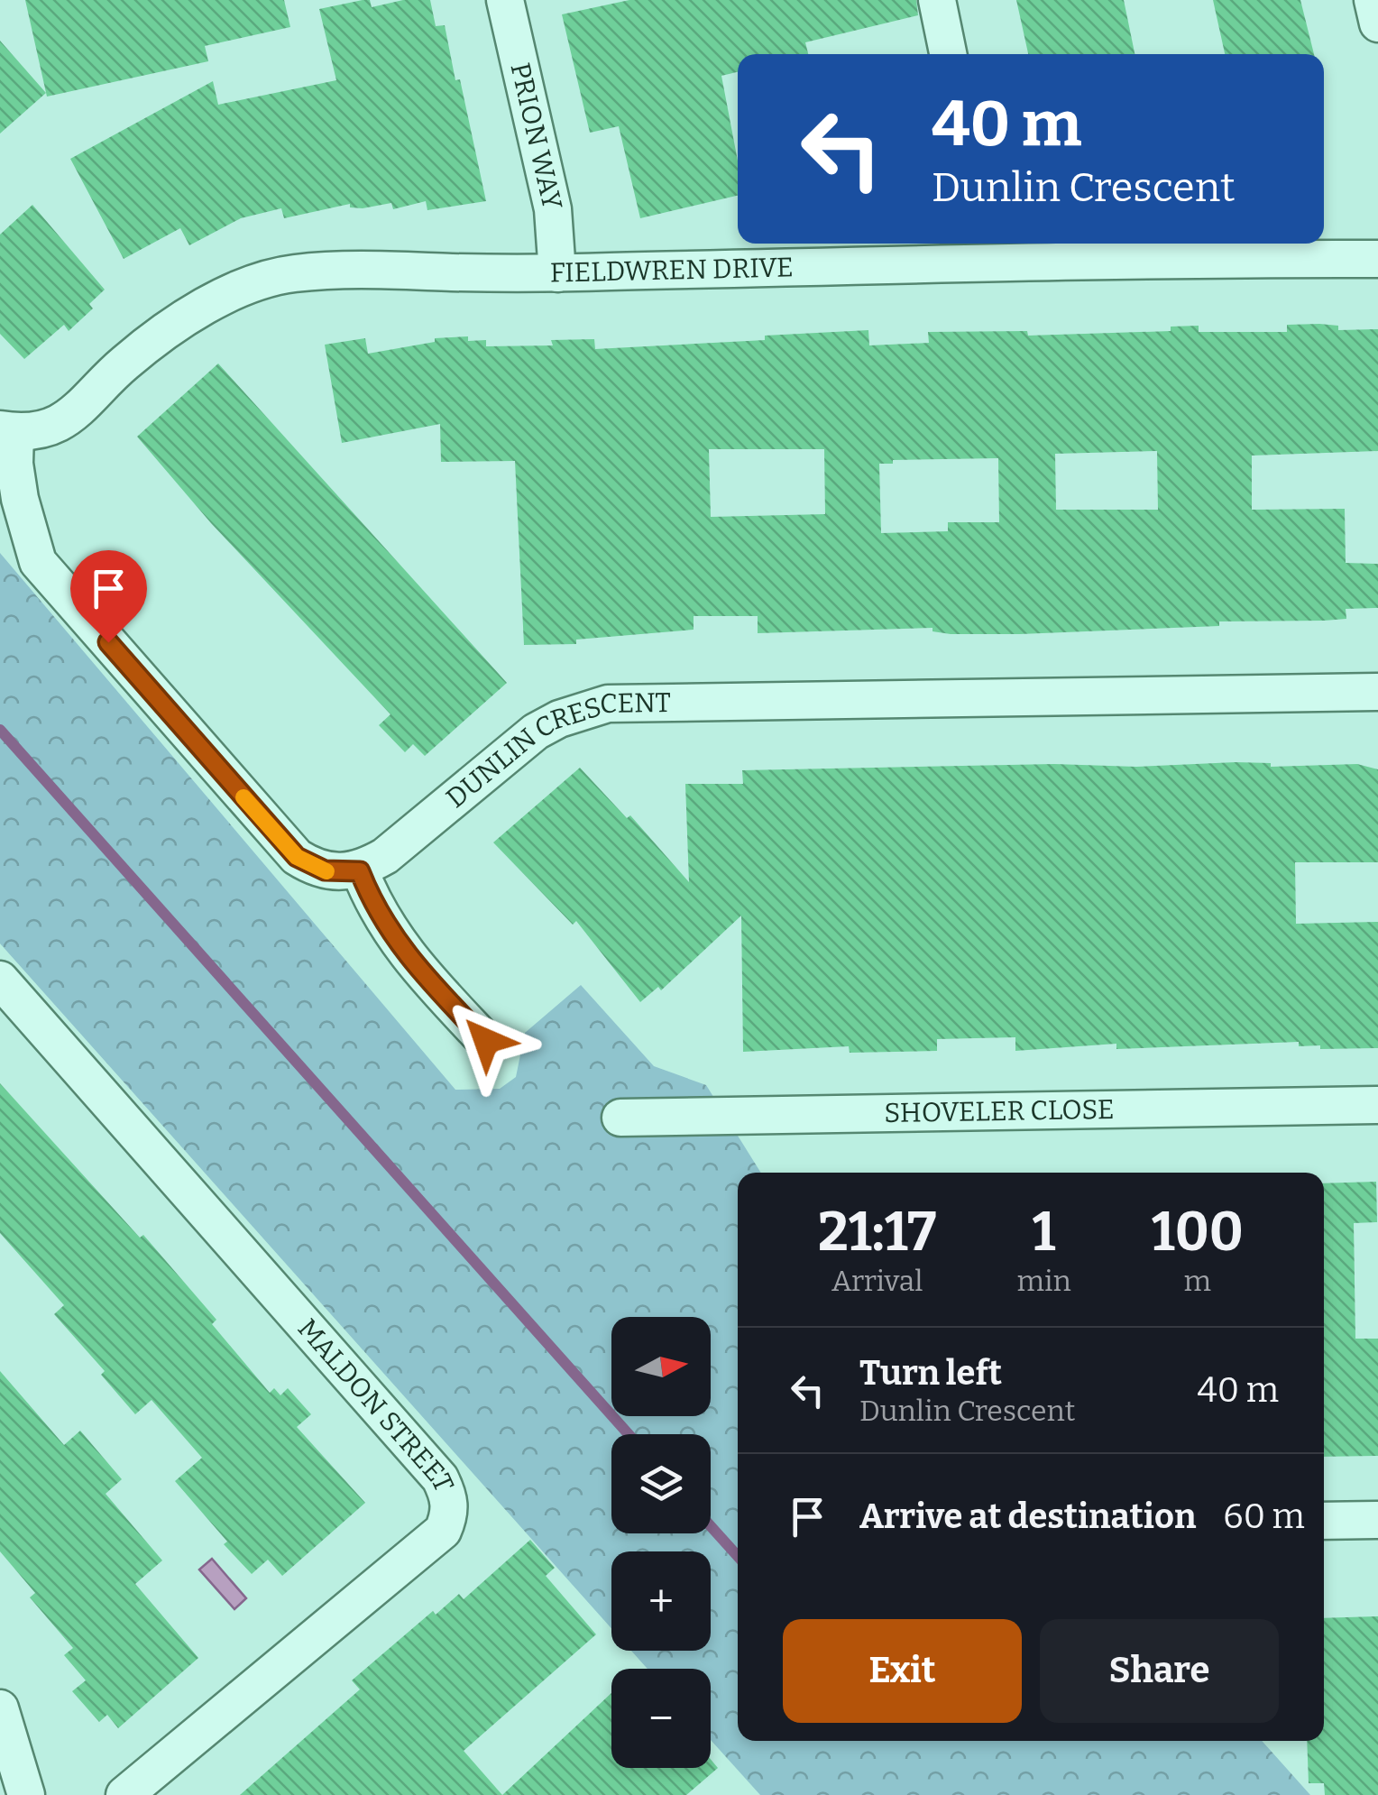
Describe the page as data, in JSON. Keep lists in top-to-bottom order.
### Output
{
  "streets": {
    "street": [
      "PRION WAY",
      "FIELDWREN DRIVE",
      "DUNLIN CRESCENT",
      "SHOVELER CLOSE",
      "MALDON STREET"
    ]
  },
  "crossings": [
    ["PRION WAY", "FIELDWREN DRIVE"]
  ],
  "north": "right",
  "page": {
    "turn": ["40 m", "Dunlin Crescent"],
    "eta": [
      "21:17",
      "Arrival",
      "1",
      "min",
      "100",
      "m"
    ],
    "map_buttons": ["+", "−"],
    "list": [
      {
        "name": "Turn left",
        "note": "Dunlin Crescent",
        "value": "40 m"
      },
      {
        "name": "Arrive at destination",
        "value": "60 m"
      }
    ],
    "buttons": ["Exit", "Share"]
  }
}
